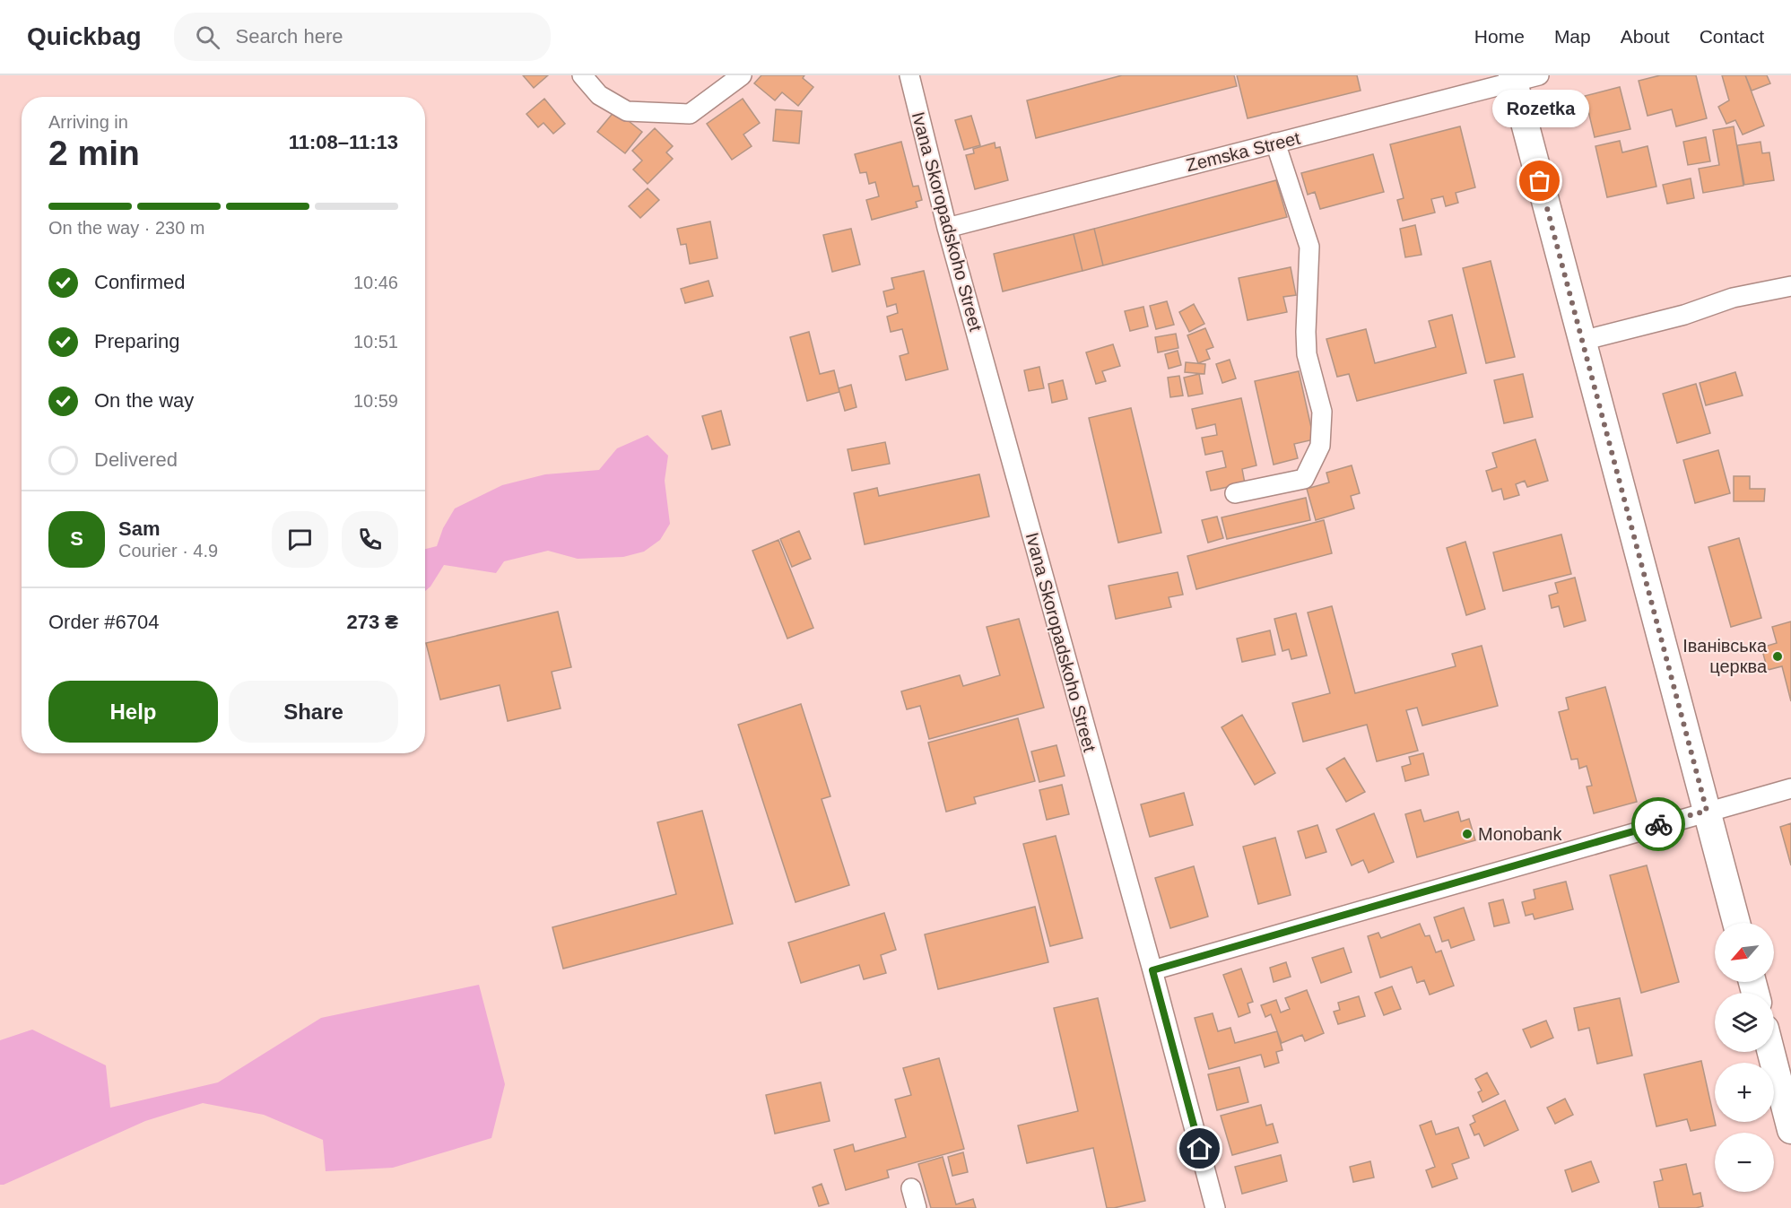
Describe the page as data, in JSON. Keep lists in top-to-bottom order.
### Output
{
  "streets": {
    "street": ["Zemska Street", "Ivana Skoropadskoho Street"]
  },
  "crossings": [
    ["Zemska Street", "Ivana Skoropadskoho Street"]
  ],
  "places": ["Rozetka", "Іванівська церква", "Monobank"],
  "north": "bottom left",
  "page": {
    "header": "Quickbag",
    "search": "Search here",
    "nav": [
      "Home",
      "Map",
      "About",
      "Contact"
    ],
    "bubble": "Rozetka",
    "heading": ["2 min", "Arriving in", "11:08–11:13"],
    "panel": [
      "Sam",
      "Courier · 4.9",
      "Order #6704",
      "273 ₴"
    ],
    "bar": "On the way · 230 m",
    "list": [
      ["Confirmed", "10:46"],
      ["Preparing", "10:51"],
      ["On the way", "10:59"],
      "Delivered"
    ],
    "round": "S",
    "buttons": ["Help", "Share"],
    "map_buttons": ["+", "−"]
  }
}
